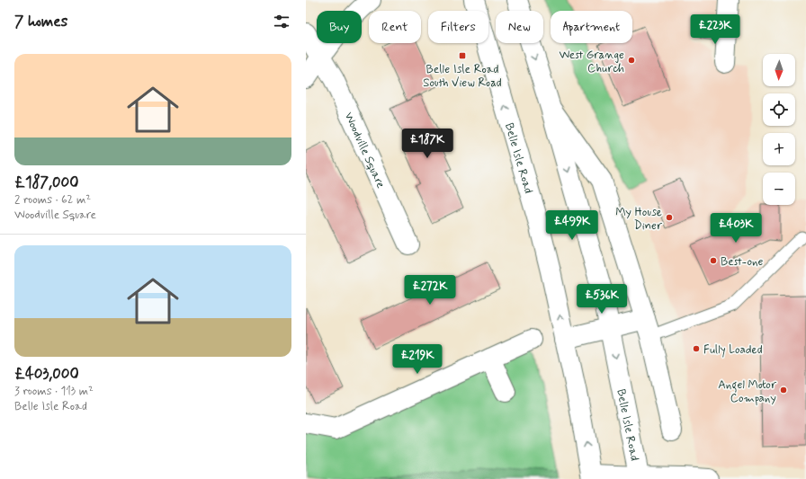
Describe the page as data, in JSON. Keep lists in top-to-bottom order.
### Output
{
  "streets": {
    "main road": ["Woodville Square", "Belle Isle Road"]
  },
  "places": {
    "transit": ["Belle Isle Road South View Road"],
    "other": [
      "West Grange Church",
      "My House Diner",
      "Best-one",
      "Fully Loaded",
      "Angel Motor Company"
    ]
  },
  "north": "bottom",
  "page": {
    "heading": "7 homes",
    "chip": [
      "Buy",
      "Rent",
      "Filters",
      "New",
      "Apartment"
    ],
    "price": [
      "£223K",
      "£187K",
      "£499K",
      "£403K",
      "£272K",
      "£536K",
      "£219K"
    ],
    "list": [
      {
        "name": "£187,000",
        "note": "2 rooms · 62 m² · Woodville Square"
      },
      {
        "name": "£403,000",
        "note": "3 rooms · 113 m² · Belle Isle Road"
      }
    ],
    "map_buttons": ["+", "−"]
  }
}
